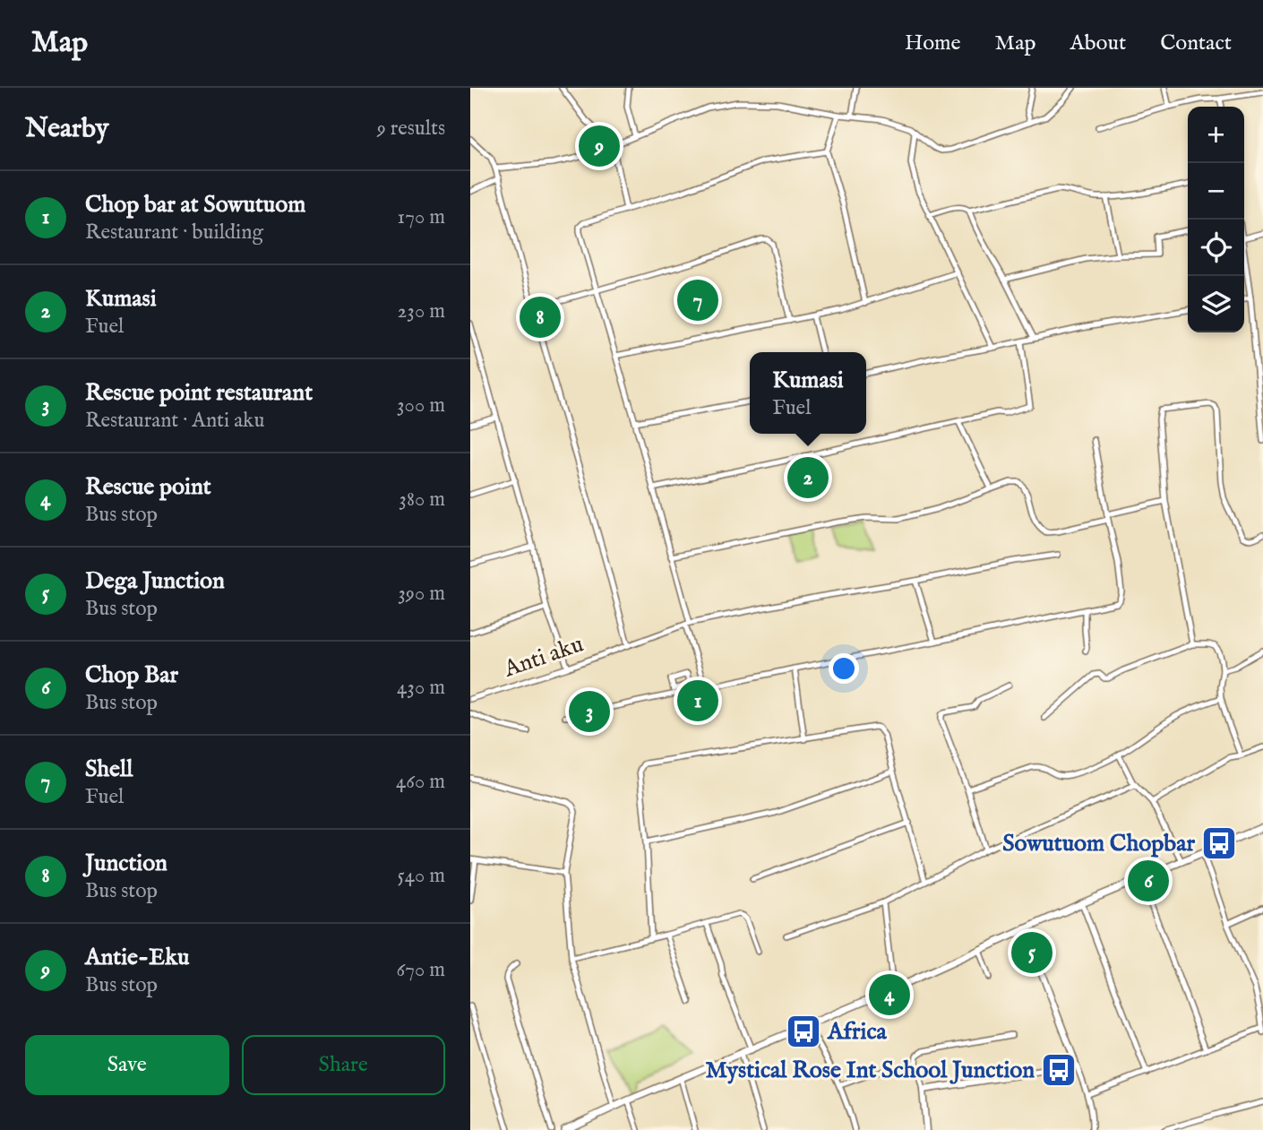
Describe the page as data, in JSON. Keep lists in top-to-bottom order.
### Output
{
  "streets": {
    "street": ["Anti aku"]
  },
  "places": {
    "bus stop": ["Sowutuom Chopbar", "Africa", "Mystical Rose Int School Junction"]
  },
  "page": {
    "header": "Map",
    "nav": [
      "Home",
      "Map",
      "About",
      "Contact"
    ],
    "heading": ["Nearby", "9 results"],
    "map_buttons": ["+", "−"],
    "pins": [
      "9",
      "7",
      "8",
      "2",
      "1",
      "3",
      "6",
      "5",
      "4"
    ],
    "list": [
      {
        "mark": "1",
        "name": "Chop bar at Sowutuom",
        "note": "Restaurant · building",
        "value": "170 m"
      },
      {
        "mark": "2",
        "name": "Kumasi",
        "note": "Fuel",
        "value": "230 m"
      },
      {
        "mark": "3",
        "name": "Rescue point restaurant",
        "note": "Restaurant · Anti aku",
        "value": "300 m"
      },
      {
        "mark": "4",
        "name": "Rescue point",
        "note": "Bus stop",
        "value": "380 m"
      },
      {
        "mark": "5",
        "name": "Dega Junction",
        "note": "Bus stop",
        "value": "390 m"
      },
      {
        "mark": "6",
        "name": "Chop Bar",
        "note": "Bus stop",
        "value": "430 m"
      },
      {
        "mark": "7",
        "name": "Shell",
        "note": "Fuel",
        "value": "460 m"
      },
      {
        "mark": "8",
        "name": "Junction",
        "note": "Bus stop",
        "value": "540 m"
      },
      {
        "mark": "9",
        "name": "Antie-Eku",
        "note": "Bus stop",
        "value": "670 m"
      }
    ],
    "popup": ["Kumasi", "Fuel"],
    "buttons": ["Save", "Share"]
  }
}
